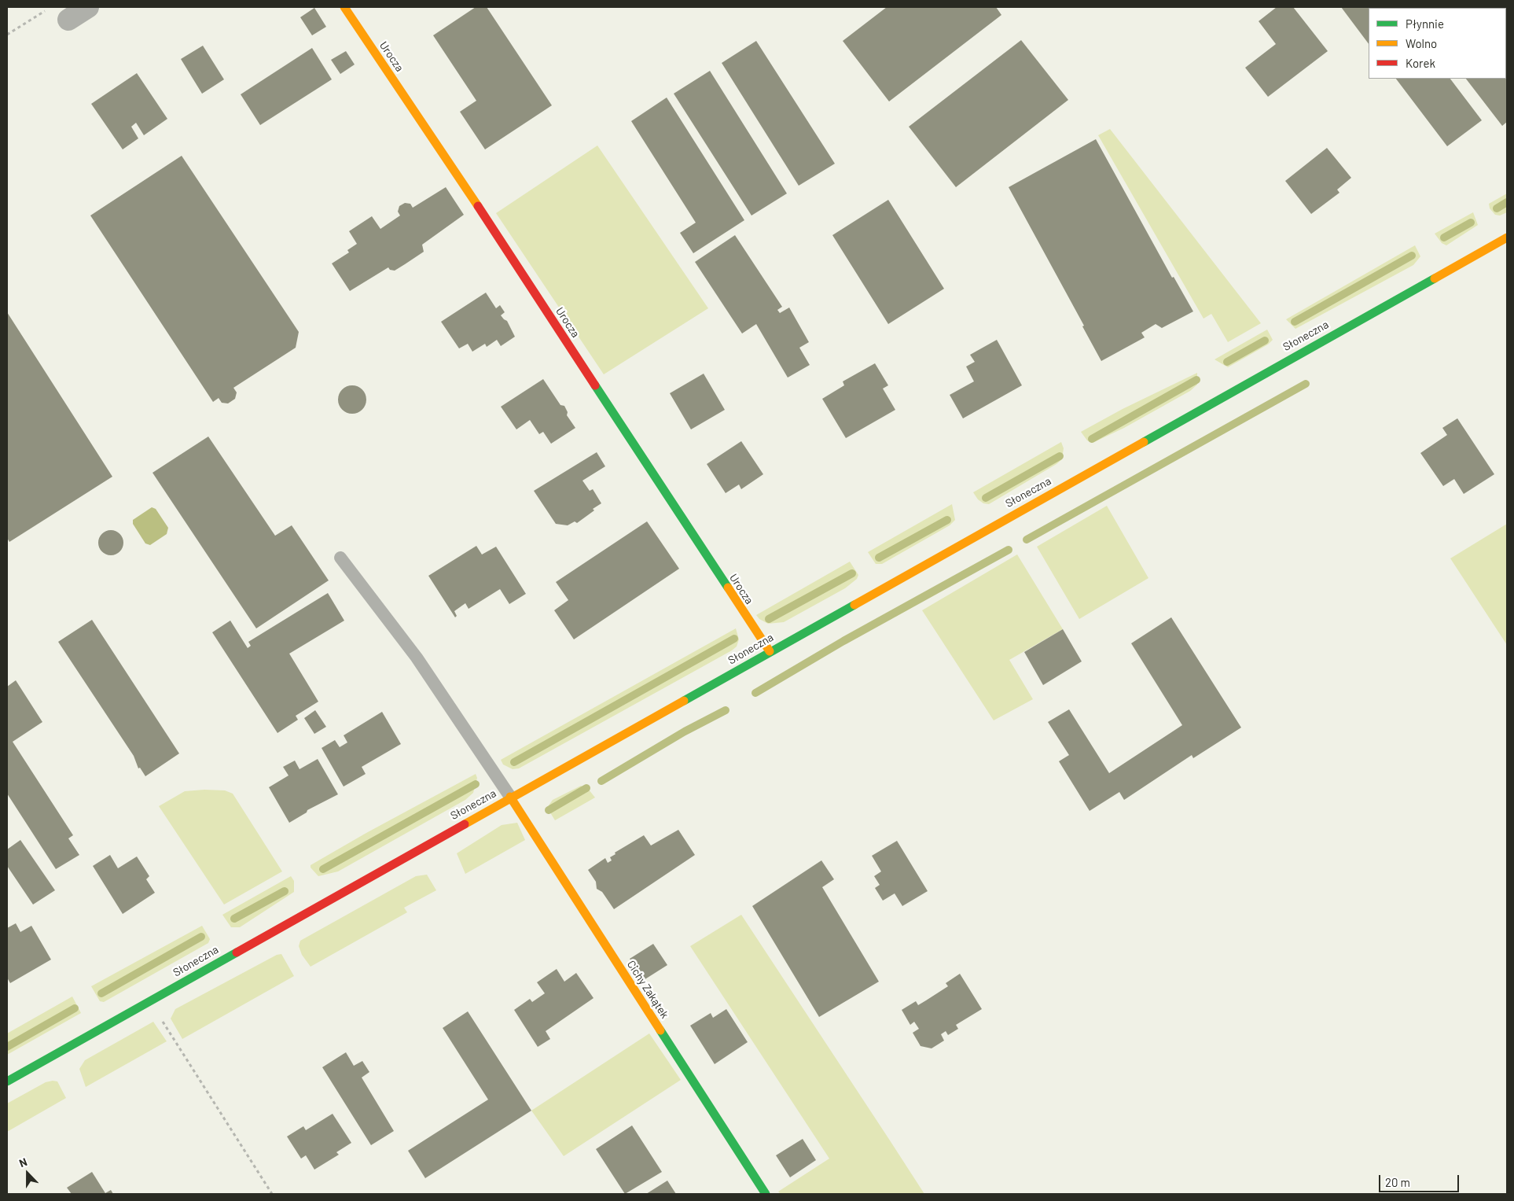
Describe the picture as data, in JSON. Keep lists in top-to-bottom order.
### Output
{
  "streets": {
    "main road": ["Urocza", "Słoneczna", "Cichy Zakątek"]
  },
  "crossings": [
    ["Urocza", "Słoneczna"],
    ["Słoneczna", "Cichy Zakątek"]
  ],
  "legend": ["Płynnie", "Wolno", "Korek"],
  "scale_bar": "20 m",
  "north": "top"
}
